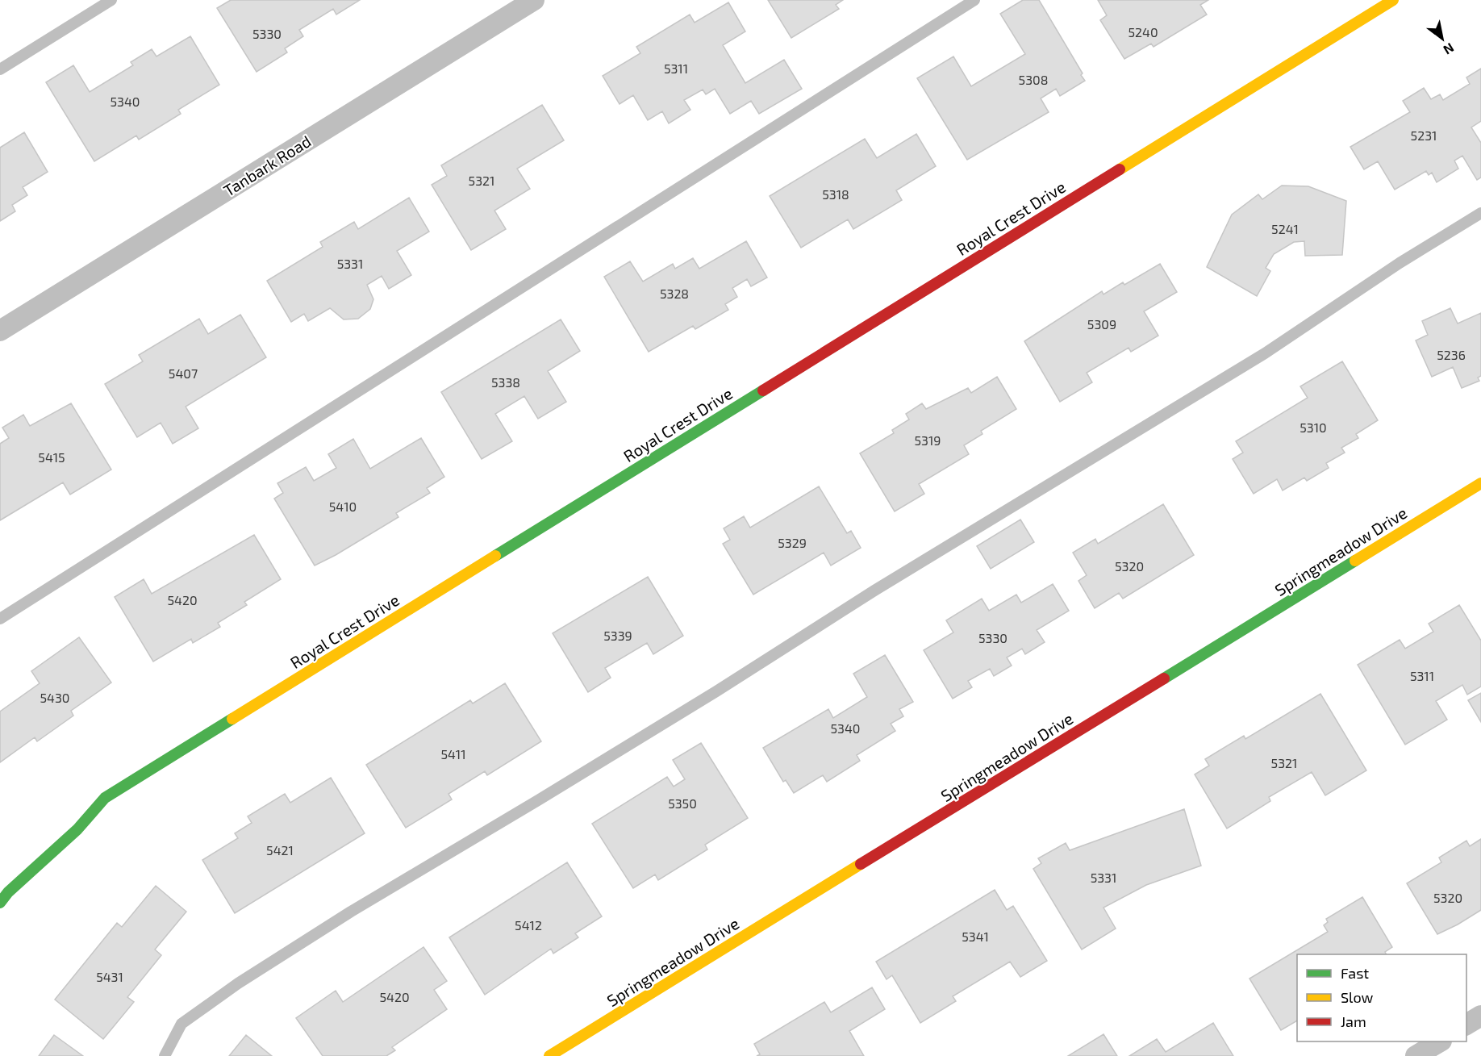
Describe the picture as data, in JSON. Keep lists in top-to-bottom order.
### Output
{
  "streets": {
    "street": ["Tanbark Road", "Royal Crest Drive", "Springmeadow Drive"]
  },
  "house_numbers": [
    "5240",
    "5330",
    "5311",
    "5308",
    "5340",
    "5231",
    "5321",
    "5318",
    "5241",
    "5331",
    "5328",
    "5309",
    "5236",
    "5407",
    "5338",
    "5310",
    "5319",
    "5415",
    "5410",
    "5329",
    "5320",
    "5420",
    "5339",
    "5330",
    "5311",
    "5430",
    "5340",
    "5411",
    "5321",
    "5350",
    "5421",
    "5331",
    "5320",
    "5412",
    "5341",
    "5431",
    "5420"
  ],
  "legend": ["Fast", "Slow", "Jam"],
  "north": "bottom right"
}
